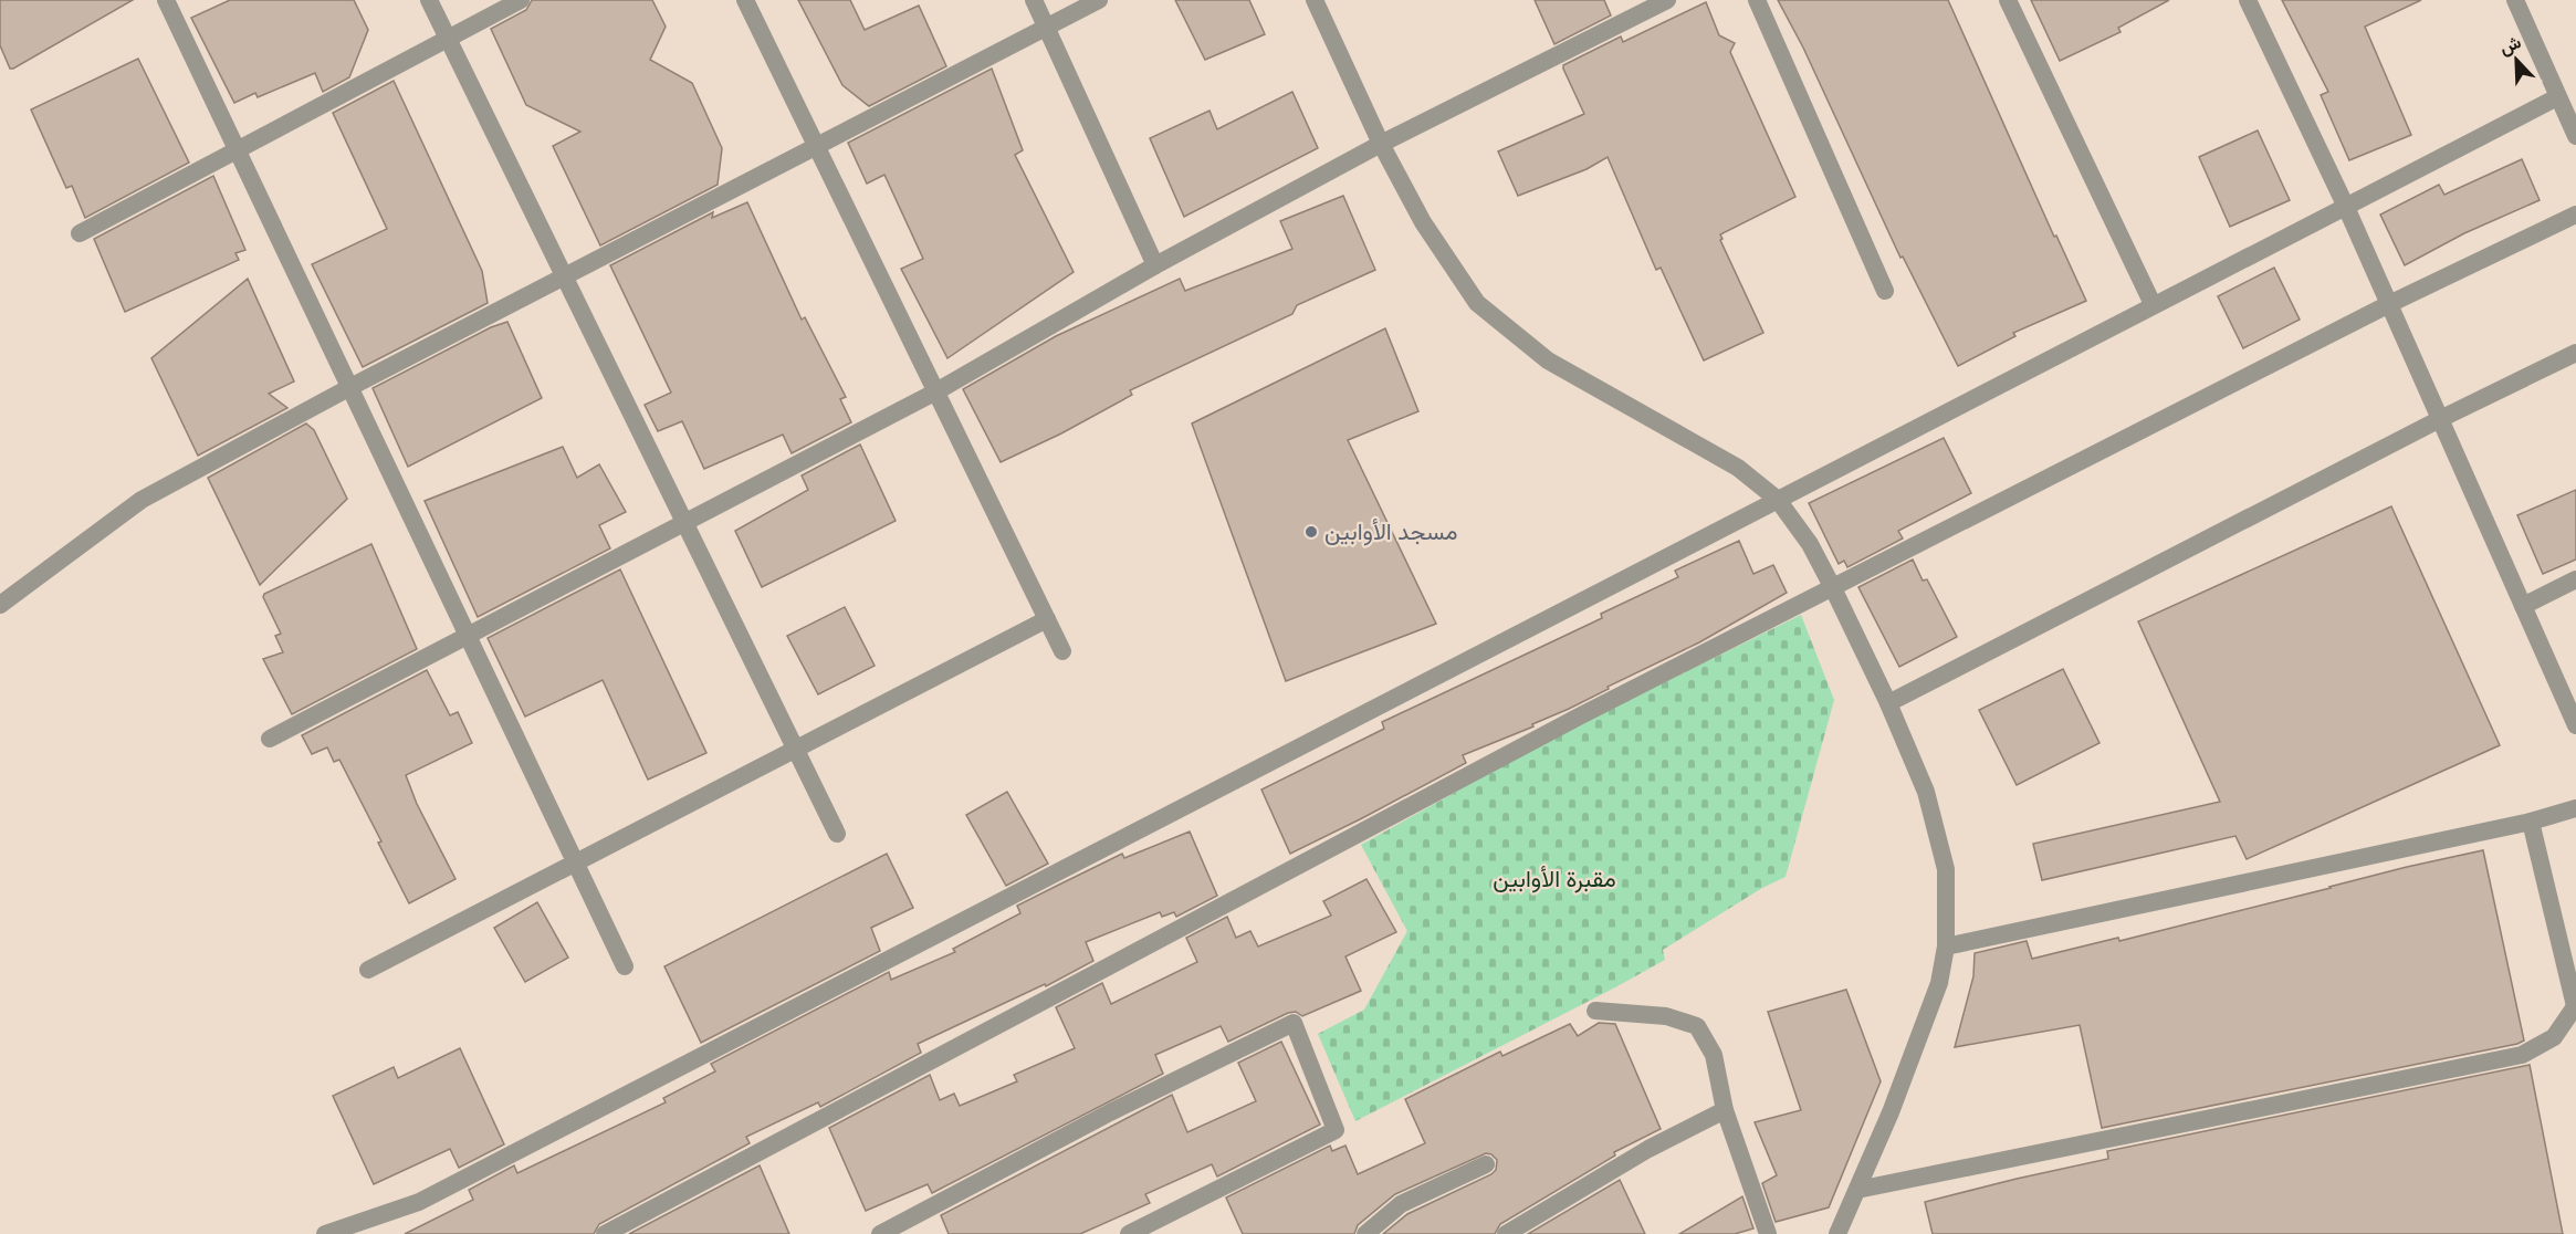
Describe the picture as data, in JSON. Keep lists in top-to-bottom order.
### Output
{
  "parks": ["مقبرة الأوابين"],
  "places": ["مسجد الأوابين"],
  "north": "top left"
}
